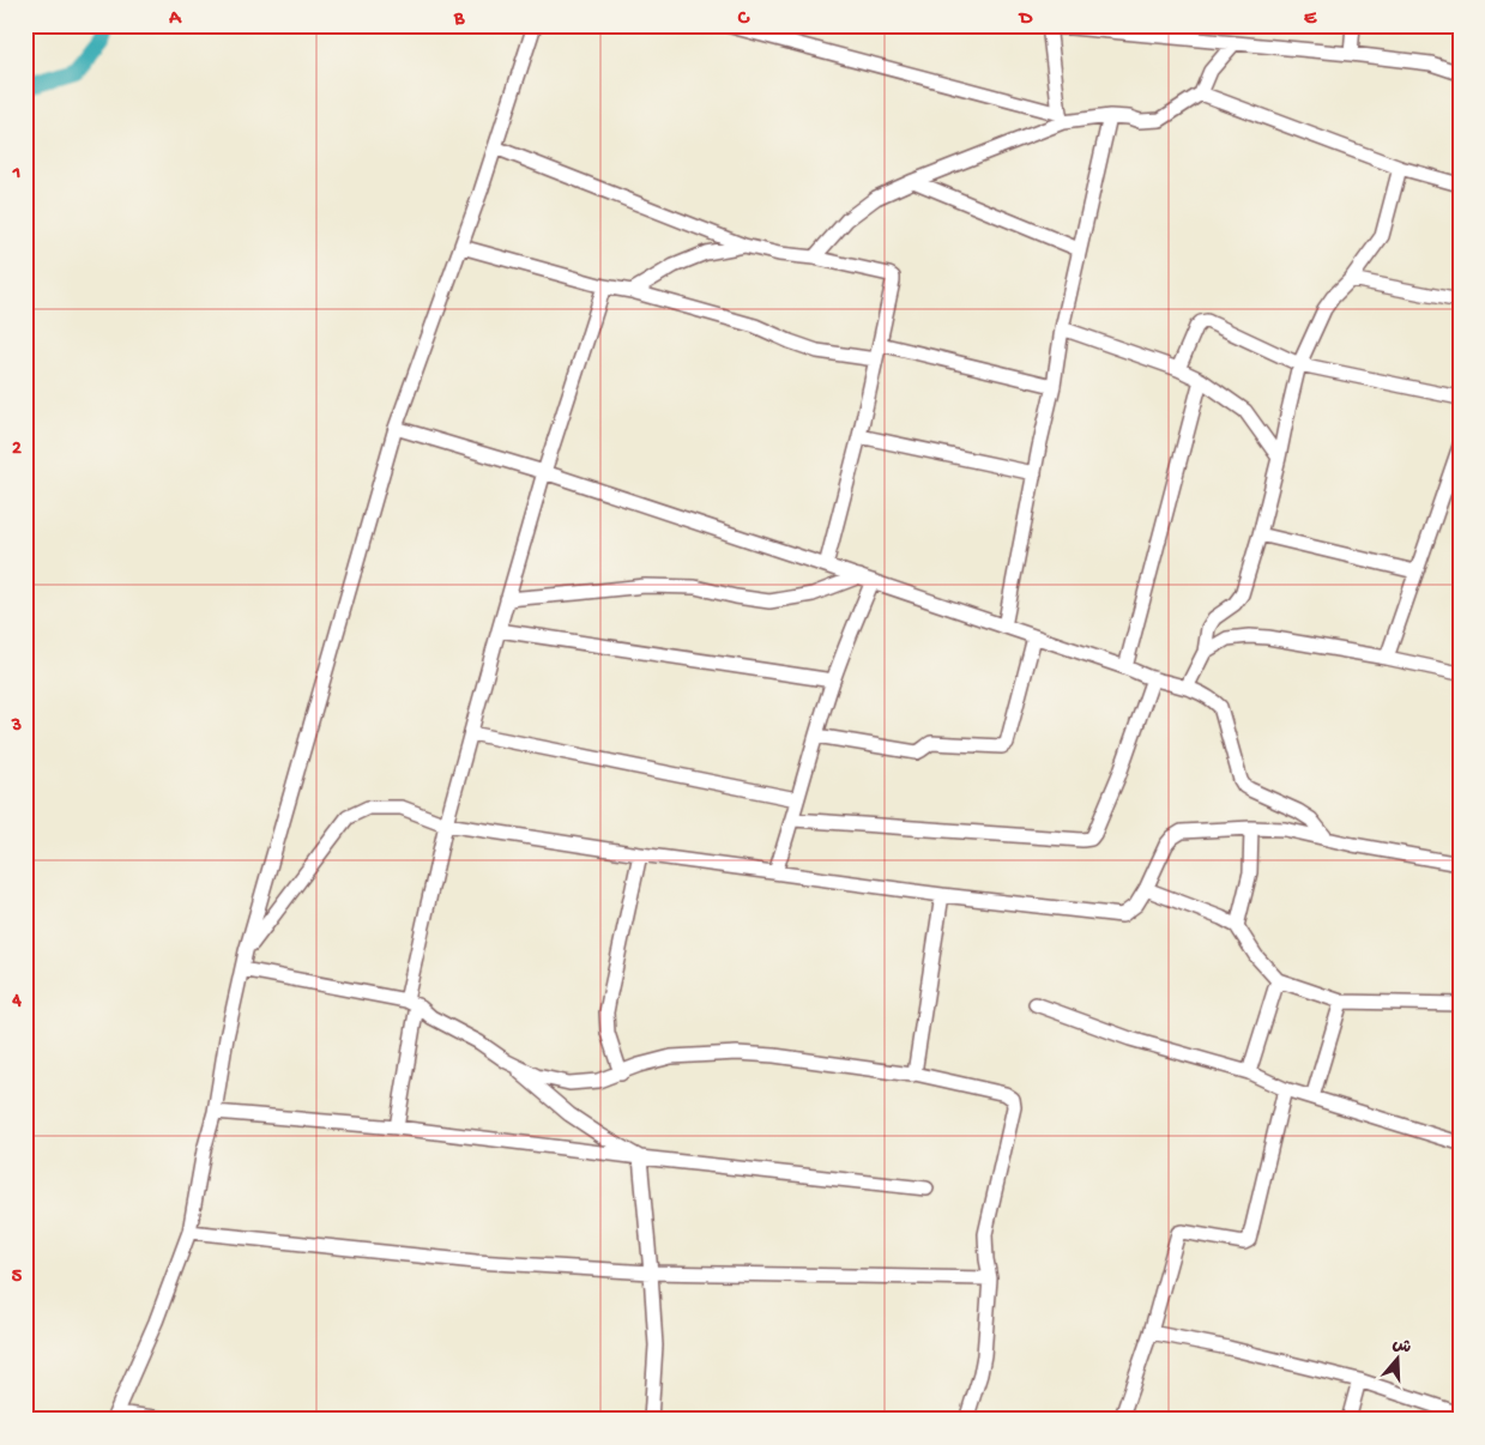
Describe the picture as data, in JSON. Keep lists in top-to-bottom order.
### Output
{
  "north": "top",
  "grid": {
    "columns": [
      "A",
      "B",
      "C",
      "D",
      "E"
    ],
    "rows": [
      "1",
      "2",
      "3",
      "4",
      "5"
    ]
  }
}
